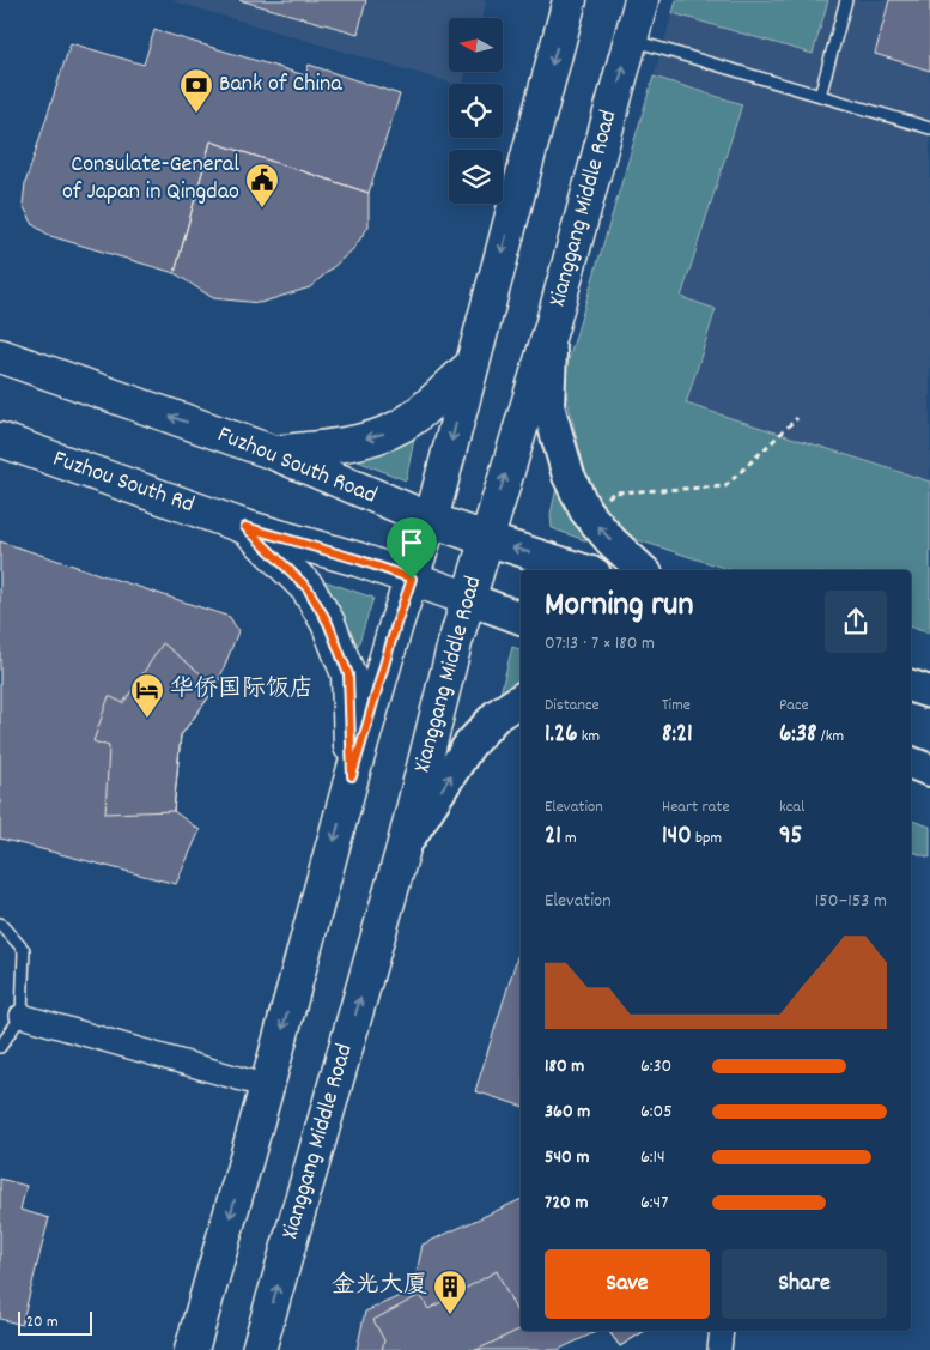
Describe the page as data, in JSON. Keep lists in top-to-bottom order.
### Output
{
  "streets": {
    "main road": ["Xianggang Middle Road", "Fuzhou South Road", "Fuzhou South Rd"]
  },
  "crossings": [
    ["Xianggang Middle Road", "Fuzhou South Road"]
  ],
  "one_way": ["Fuzhou South Road"],
  "places": {
    "bank": ["Bank of China"],
    "public building": ["Consulate-General of Japan in Qingdao"],
    "hotel": ["华侨国际饭店"],
    "building": ["金光大厦"]
  },
  "scale_bar": "20 m",
  "north": "left",
  "page": {
    "heading": ["Morning run", "07:13 · 7 × 180 m"],
    "stats": [
      ["Distance", "1.26 km"],
      ["Time", "8:21"],
      ["Pace", "6:38 /km"],
      ["Elevation", "21 m"],
      ["Heart rate", "140 bpm"],
      ["kcal", "95"]
    ],
    "chart": ["Elevation", "150–153 m"],
    "list": [
      {
        "name": "180 m",
        "note": "6:30"
      },
      {
        "name": "360 m",
        "note": "6:05"
      },
      {
        "name": "540 m",
        "note": "6:14"
      },
      {
        "name": "720 m",
        "note": "6:47"
      }
    ],
    "buttons": ["Save", "Share"],
    "scale": "20 m"
  }
}
